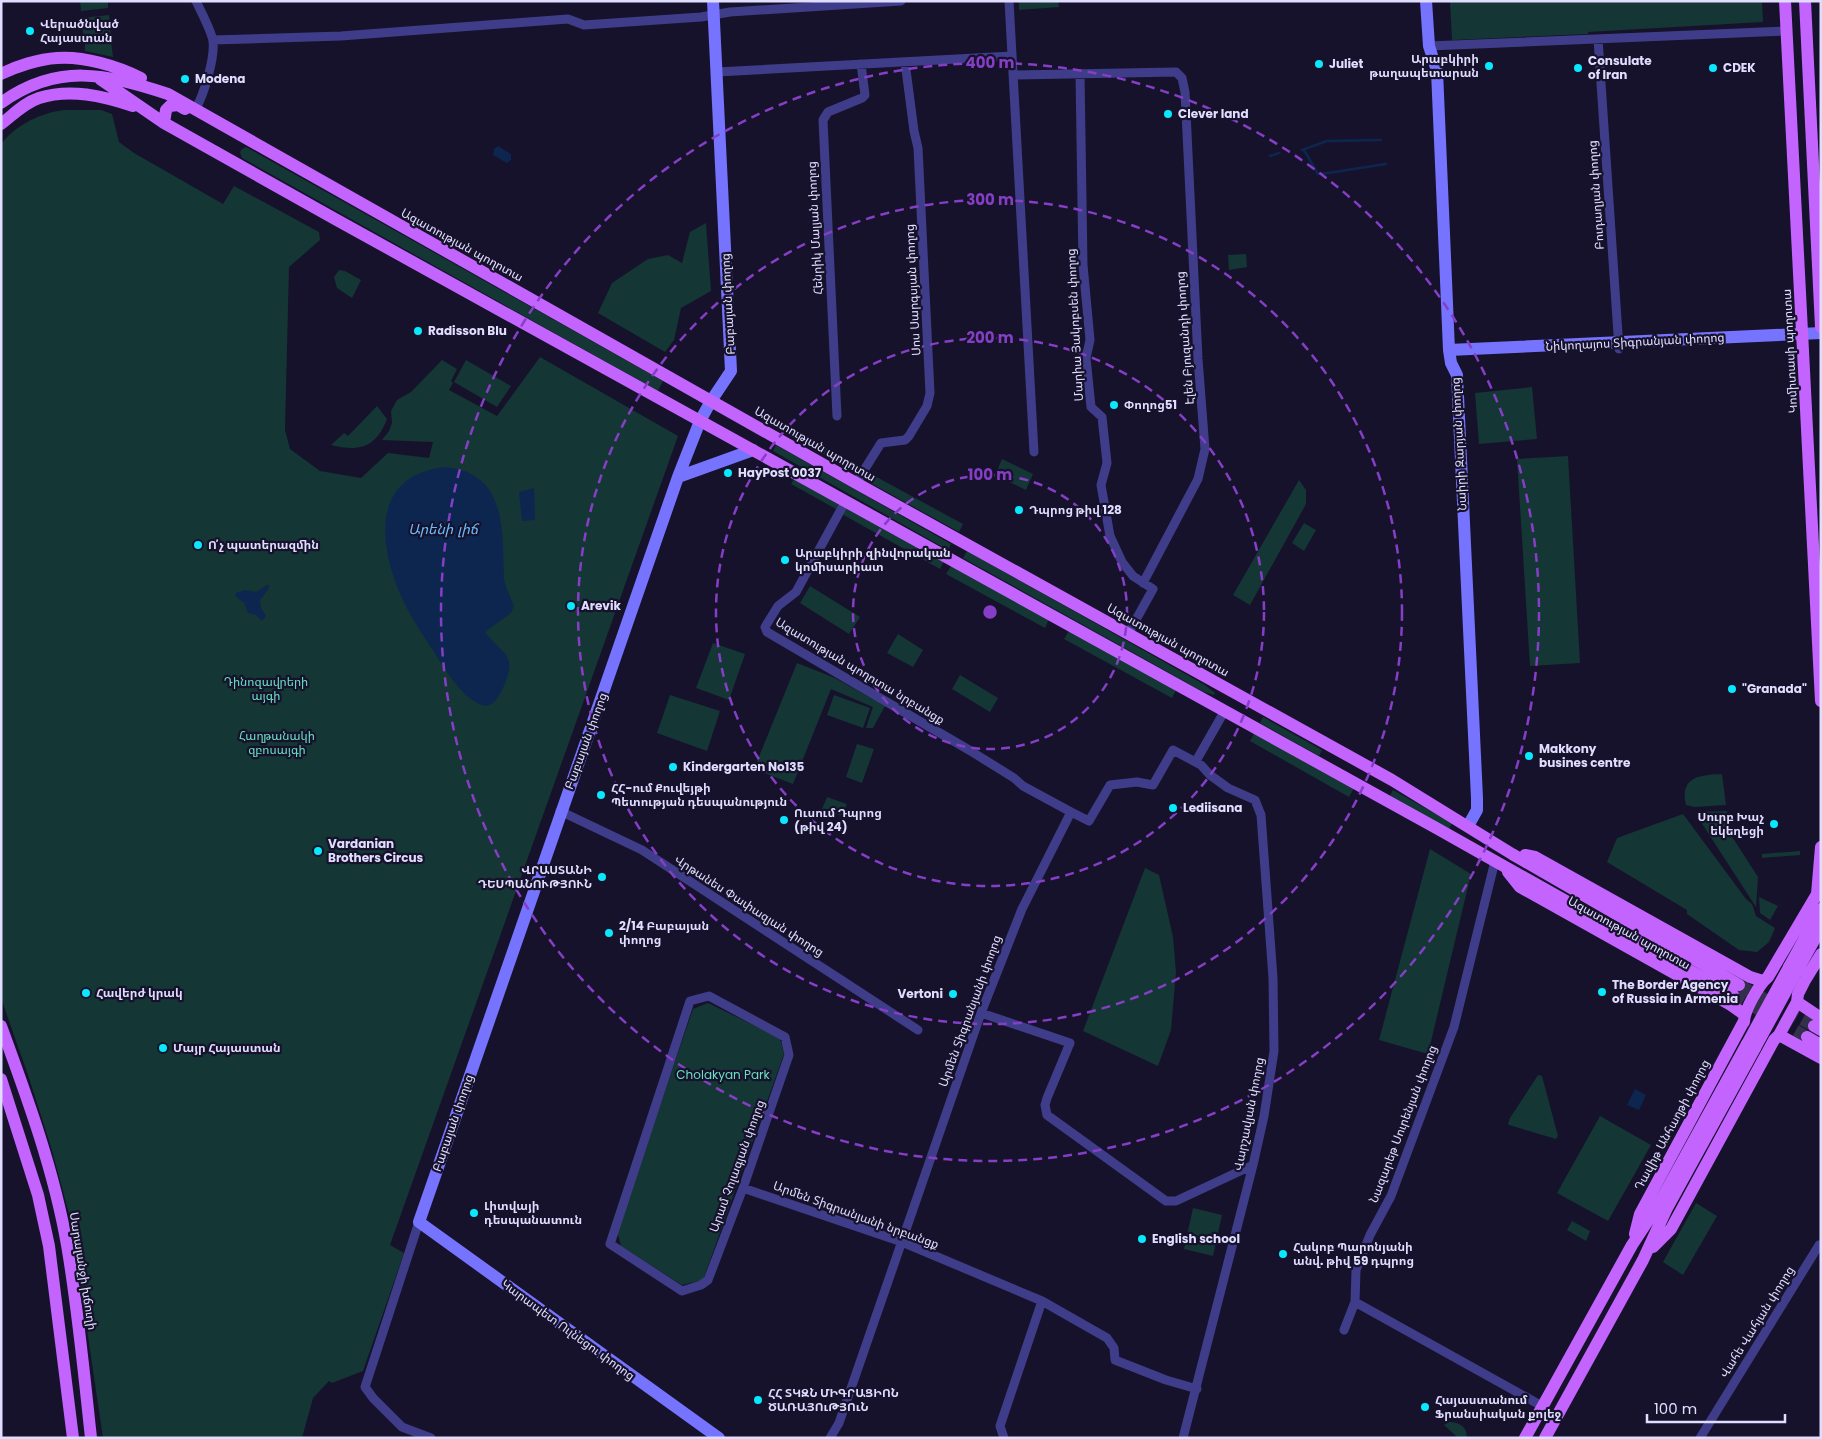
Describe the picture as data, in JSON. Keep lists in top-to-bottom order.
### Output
{
  "streets": {
    "main road": [
      "Ազատության պողոտա",
      "Կոմիտասի պողոտա",
      "Դավիթ Անհաղթի փողոց",
      "Սարալանջի խճուղի"
    ],
    "street": [
      "Բուդաղյան փողոց",
      "Հենրիկ Մալյան փողոց",
      "Սոս Սարգսյան փողոց",
      "Բաբայան փողոց",
      "Մարիա Յակոբսեն փողոց",
      "Էլեն Բյուզանդի փողոց",
      "Նիկողայոս Տիգրանյան փողոց",
      "Նաիրի Զարյան փողոց",
      "Ազատության պողոտա նրբանցք",
      "Վրթանես Փափազյան փողոց",
      "Արմեն Տիգրանյանի փողոց",
      "Վարշավյան փողոց",
      "Նազարեթ Սուրենյան փողոց",
      "Արամ Չոլագյան փողոց",
      "Արմեն Տիգրանյանի նրբանցք",
      "Վահե Վահյան փողոց",
      "Կարապետ Ուլնեցու փողոց"
    ]
  },
  "crossings": [
    ["Բուդաղյան փողոց", "Նիկողայոս Տիգրանյան փողոց"],
    ["Ազատության պողոտա", "Սոս Սարգսյան փողոց"],
    ["Ազատության պողոտա", "Բաբայան փողոց"],
    ["Ազատության պողոտա", "Նաիրի Զարյան փողոց"],
    ["Ազատության պողոտա", "Ազատության պողոտա նրբանցք"],
    ["Ազատության պողոտա", "Նազարեթ Սուրենյան փողոց"],
    ["Ազատության պողոտա", "Դավիթ Անհաղթի փողոց"],
    ["Բաբայան փողոց", "Վրթանես Փափազյան փողոց"],
    ["Բաբայան փողոց", "Կարապետ Ուլնեցու փողոց"],
    ["Մարիա Յակոբսեն փողոց", "Էլեն Բյուզանդի փողոց"],
    ["Նիկողայոս Տիգրանյան փողոց", "Կոմիտասի պողոտա"],
    ["Նիկողայոս Տիգրանյան փողոց", "Նաիրի Զարյան փողոց"],
    ["Ազատության պողոտա նրբանցք", "Արմեն Տիգրանյանի փողոց"],
    ["Արմեն Տիգրանյանի փողոց", "Արմեն Տիգրանյանի նրբանցք"],
    ["Վարշավյան փողոց", "Արմեն Տիգրանյանի նրբանցք"],
    ["Արամ Չոլագյան փողոց", "Արմեն Տիգրանյանի նրբանցք"]
  ],
  "water": ["Արենի լիճ"],
  "parks": ["Դինոզավրերի այգի", "Հաղթանակի զբոսայգի", "Cholakyan Park"],
  "places": [
    "Վերածնված Հայաստան",
    "Juliet",
    "Արաբկիրի թաղապետարան",
    "Consulate of Iran",
    "CDEK",
    "Modena",
    "Clever land",
    "Radisson Blu",
    "Փողոց51",
    "HayPost 0037",
    "Դպրոց թիվ 128",
    "Ո՛չ պատերազմին",
    "Արաբկիրի զինվորական կոմիսարիատ",
    "Arevik",
    "\"Granada\"",
    "Makkony busines centre",
    "Kindergarten No135",
    "ՀՀ-ում Քուվեյթի Պետության դեսպանություն",
    "Lediisana",
    "Ուսում Դպրոց (թիվ 24)",
    "Սուրբ Խաչ եկեղեցի",
    "Vardanian Brothers Circus",
    "ՎՐԱՍՏԱՆԻ ԴԵՍՊԱՆՈՒԹՅՈՒՆ",
    "2/14 Բաբայան փողոց",
    "The Border Agency of Russia in Armenia",
    "Հավերժ կրակ",
    "Vertoni",
    "Մայր Հայաստան",
    "Լիտվայի դեսպանատուն",
    "English school",
    "Հակոբ Պարոնյանի անվ. թիվ 59 դպրոց",
    "ՀՀ ՏԿԶՆ ՄԻԳՐԱՑԻՈՆ ԾԱՌԱՅՈւԹՅՈւՆ",
    "Հայաստանում Ֆրանսիական քոլեջ"
  ],
  "scale_bar": "100 m",
  "rings": [
    "400 m",
    "300 m",
    "200 m",
    "100 m"
  ]
}
